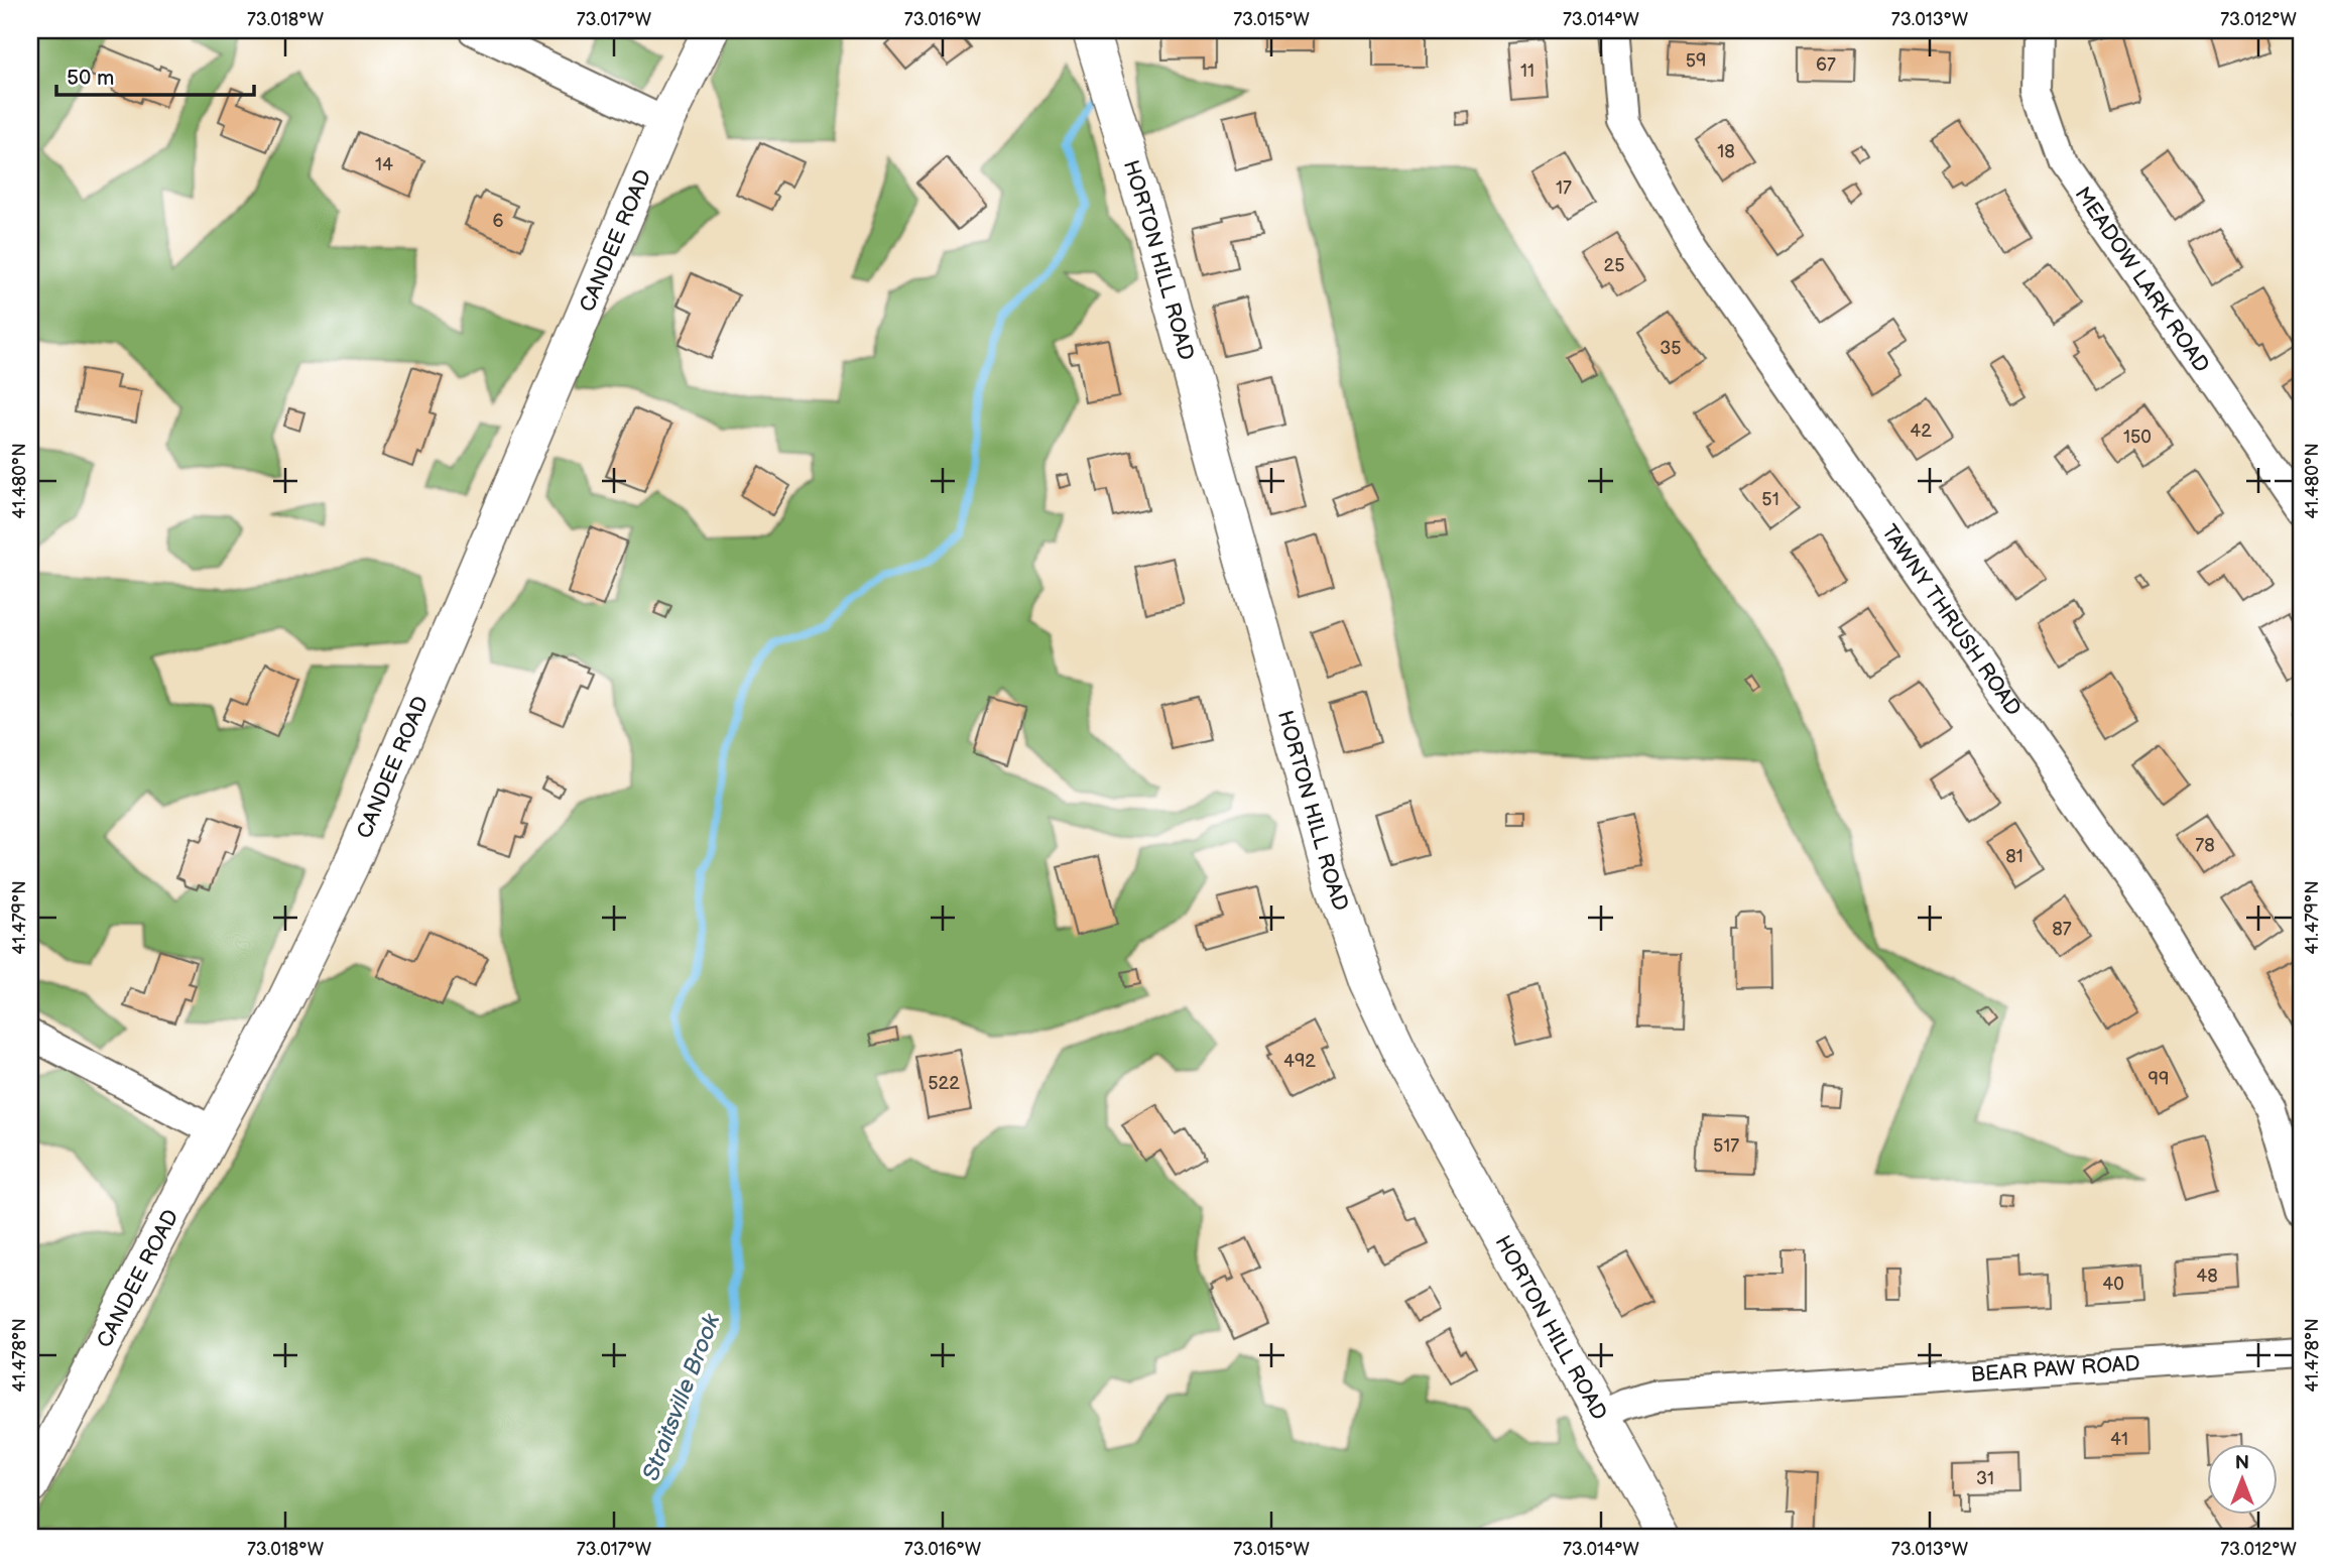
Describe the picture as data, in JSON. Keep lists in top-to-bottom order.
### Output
{
  "streets": {
    "street": [
      "CANDEE ROAD",
      "HORTON HILL ROAD",
      "MEADOW LARK ROAD",
      "TAWNY THRUSH ROAD",
      "BEAR PAW ROAD"
    ]
  },
  "crossings": [
    ["HORTON HILL ROAD", "BEAR PAW ROAD"]
  ],
  "water": ["Straitsville Brook"],
  "house_numbers": [
    "59",
    "67",
    "11",
    "18",
    "14",
    "17",
    "6",
    "25",
    "35",
    "42",
    "150",
    "51",
    "78",
    "81",
    "87",
    "492",
    "99",
    "522",
    "517",
    "48",
    "40",
    "41",
    "31"
  ],
  "scale_bar": "50 m",
  "north": "top",
  "coordinates": [
    "73.018°W",
    "73.017°W",
    "73.016°W",
    "73.015°W",
    "73.014°W",
    "73.013°W",
    "73.012°W",
    "41.480°N",
    "41.479°N",
    "41.478°N"
  ]
}
